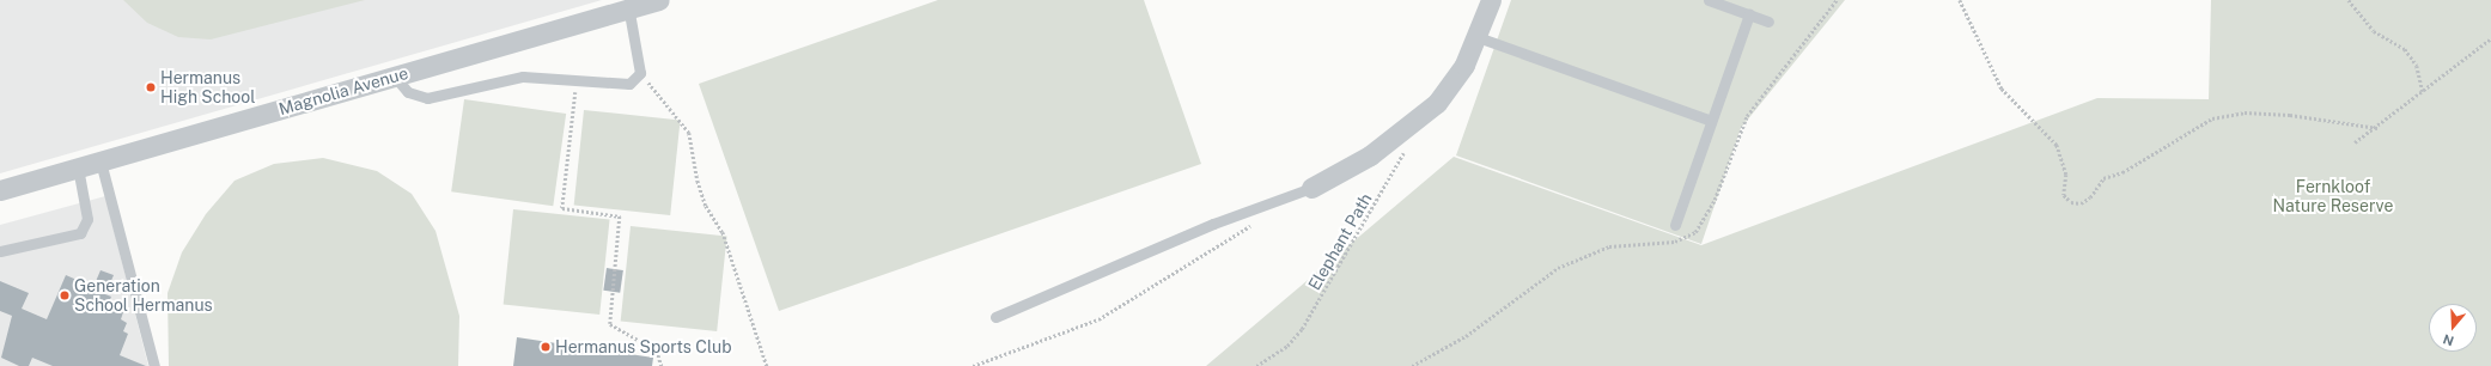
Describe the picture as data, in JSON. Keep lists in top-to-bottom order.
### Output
{
  "streets": {
    "street": ["Magnolia Avenue"],
    "path": ["Elephant Path"]
  },
  "parks": ["Fernkloof Nature Reserve"],
  "places": ["Hermanus High School", "Generation School Hermanus", "Hermanus Sports Club"],
  "north": "bottom"
}
